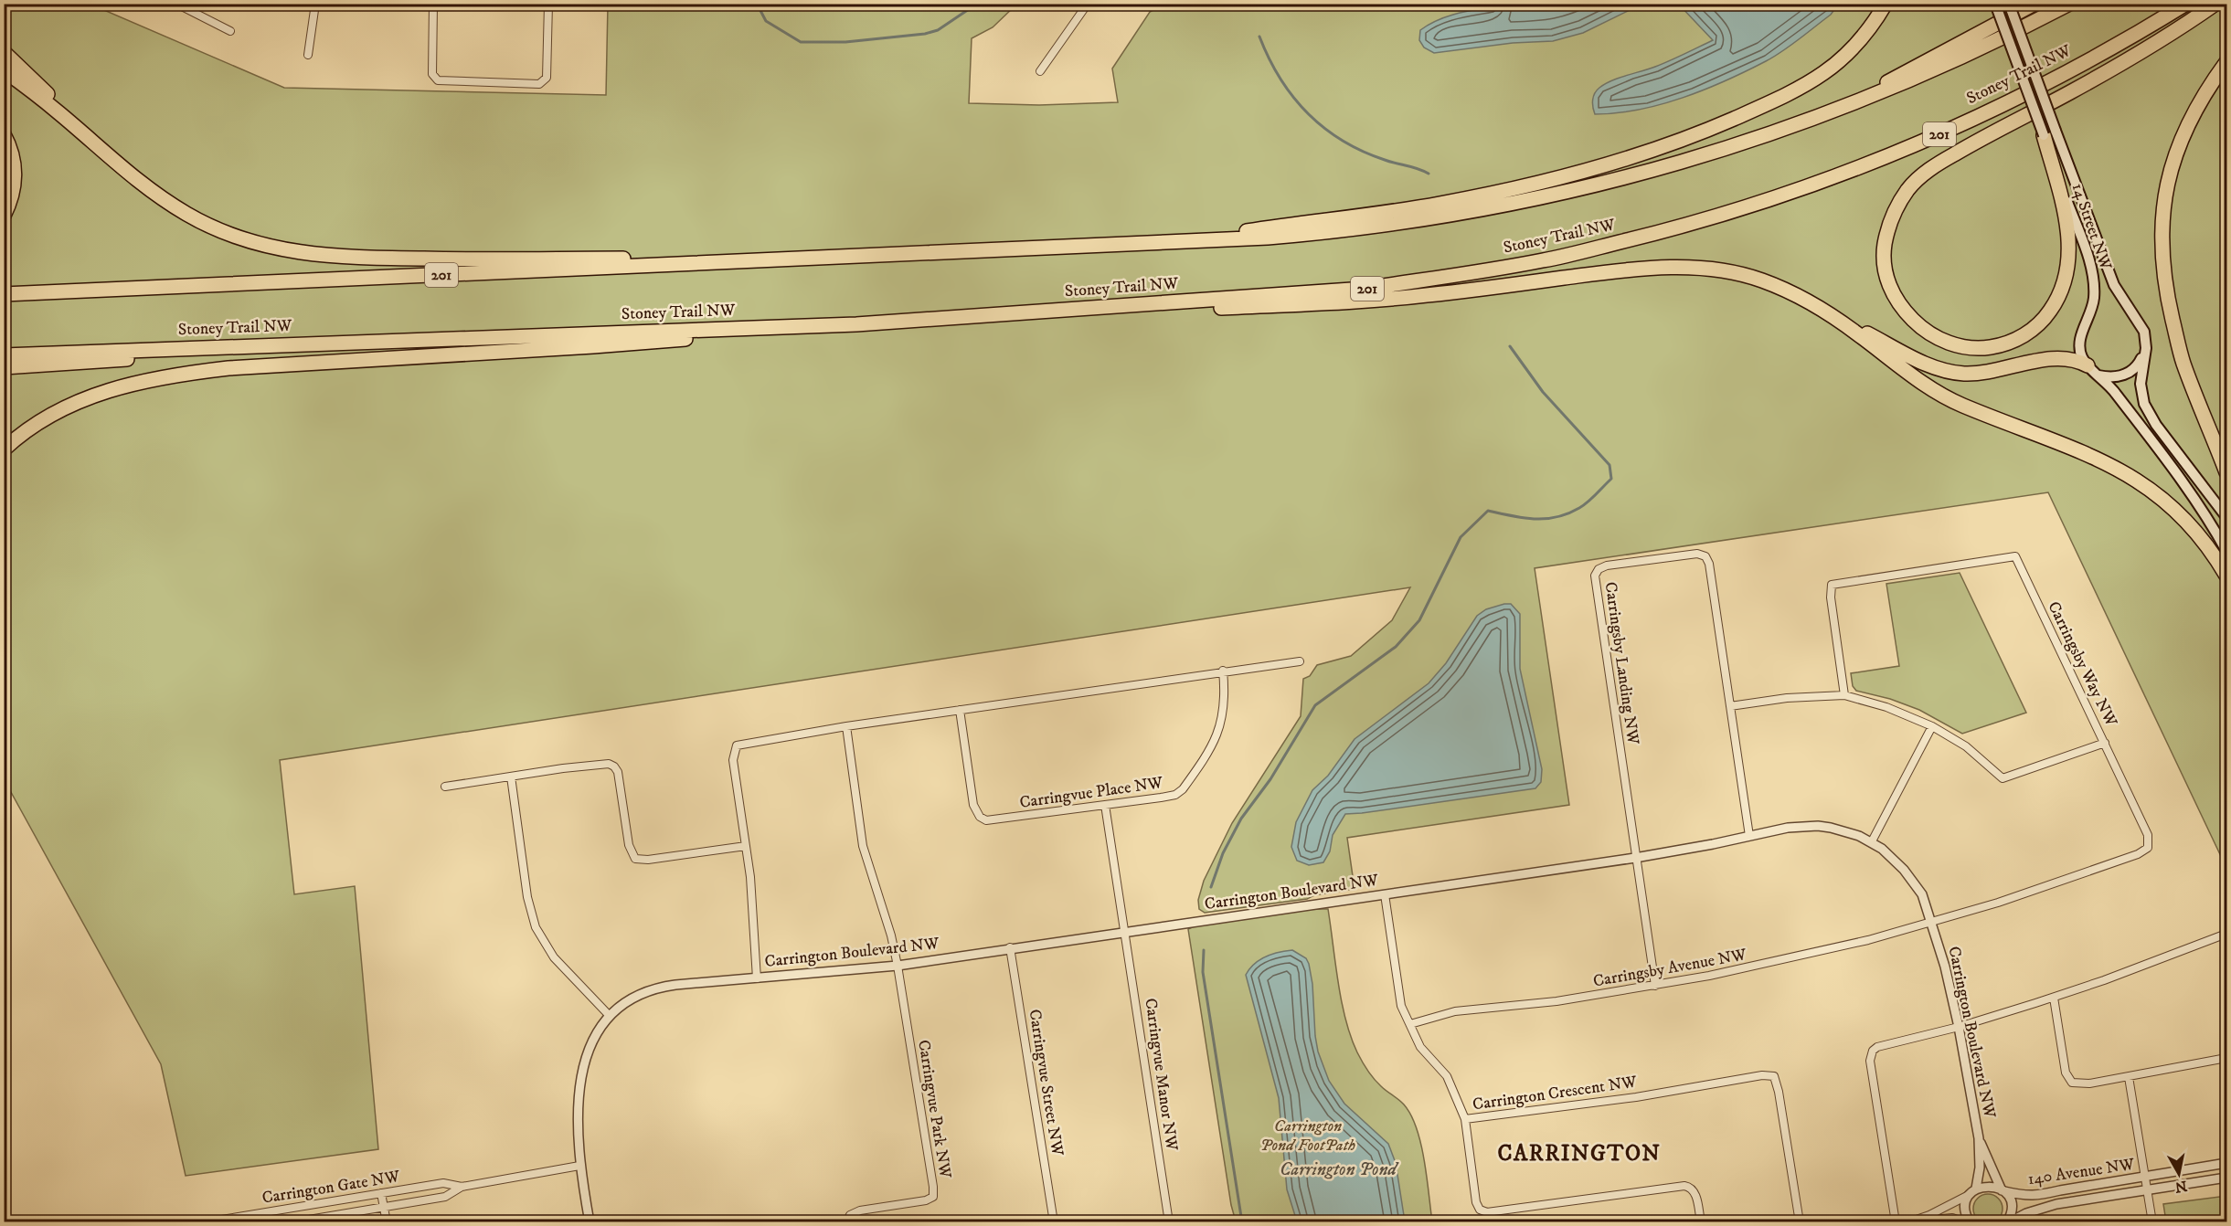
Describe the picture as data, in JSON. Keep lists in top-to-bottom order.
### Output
{
  "streets": {
    "highway": ["Stoney Trail NW", "201"],
    "main road": ["14 Street NW"],
    "street": [
      "Carringsby Landing NW",
      "Carringsby Way NW",
      "Carringvue Place NW",
      "Carrington Boulevard NW",
      "Carringsby Avenue NW",
      "Carringvue Manor NW",
      "Carringvue Street NW",
      "Carrington Crescent NW",
      "Carringvue Park NW",
      "140 Avenue NW",
      "Carrington Gate NW"
    ]
  },
  "crossings": [
    ["Carringsby Landing NW", "Carrington Boulevard NW"],
    ["Carringsby Way NW", "Carrington Boulevard NW"],
    ["Carringsby Way NW", "Carringsby Avenue NW"],
    ["Carringvue Place NW", "Carringvue Manor NW"],
    ["Carrington Boulevard NW", "Carringsby Avenue NW"],
    ["Carrington Boulevard NW", "Carringvue Manor NW"],
    ["Carrington Boulevard NW", "Carringvue Street NW"],
    ["Carrington Boulevard NW", "Carringvue Park NW"],
    ["Carrington Boulevard NW", "140 Avenue NW"],
    ["Carrington Boulevard NW", "Carrington Gate NW"]
  ],
  "districts": ["CARRINGTON"],
  "water": ["Carrington Pond"],
  "parks": ["Carrington Pond FootPath"],
  "north": "bottom"
}
